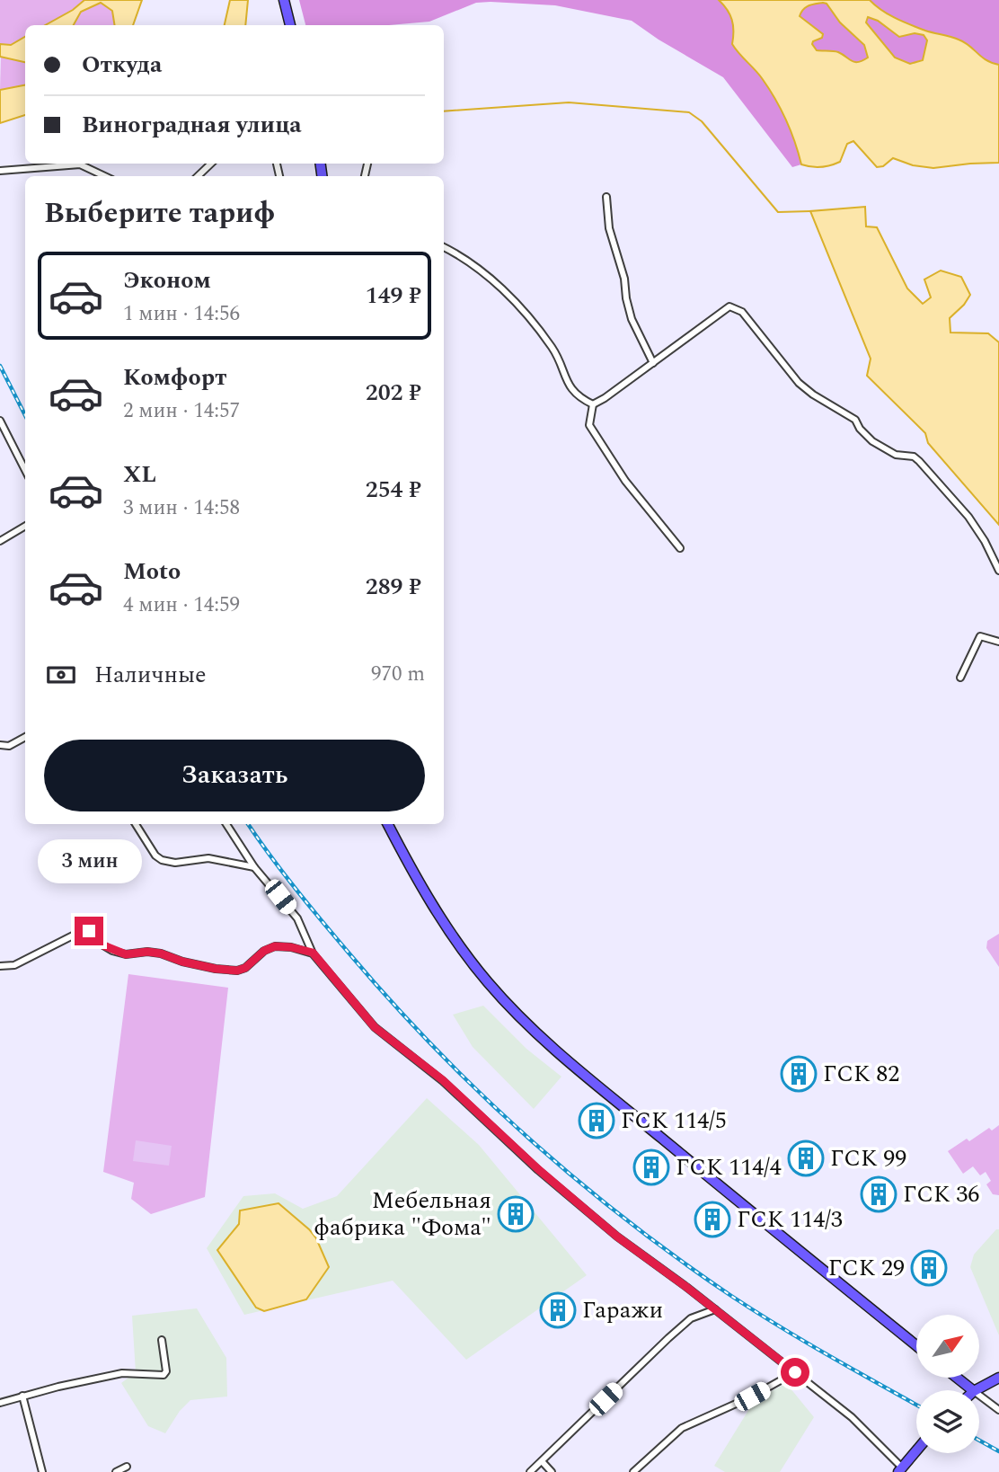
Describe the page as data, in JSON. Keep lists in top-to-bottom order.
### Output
{
  "places": {
    "building": [
      "ГСК 82",
      "ГСК 114/5",
      "ГСК 99",
      "ГСК 114/4",
      "ГСК 36",
      "Мебельная фабрика \"Фома\"",
      "ГСК 114/3",
      "ГСК 29",
      "Гаражи"
    ]
  },
  "north": "top right",
  "page": {
    "banner": ["Откуда", "Виноградная улица"],
    "heading": "Выберите тариф",
    "list": [
      {
        "name": "Эконом",
        "note": "1 мин · 14:56",
        "value": "149 ₽"
      },
      {
        "name": "Комфорт",
        "note": "2 мин · 14:57",
        "value": "202 ₽"
      },
      {
        "name": "XL",
        "note": "3 мин · 14:58",
        "value": "254 ₽"
      },
      {
        "name": "Moto",
        "note": "4 мин · 14:59",
        "value": "289 ₽"
      }
    ],
    "pay": ["Наличные", "970 m"],
    "buttons": "Заказать",
    "bubble": "3 мин"
  }
}
